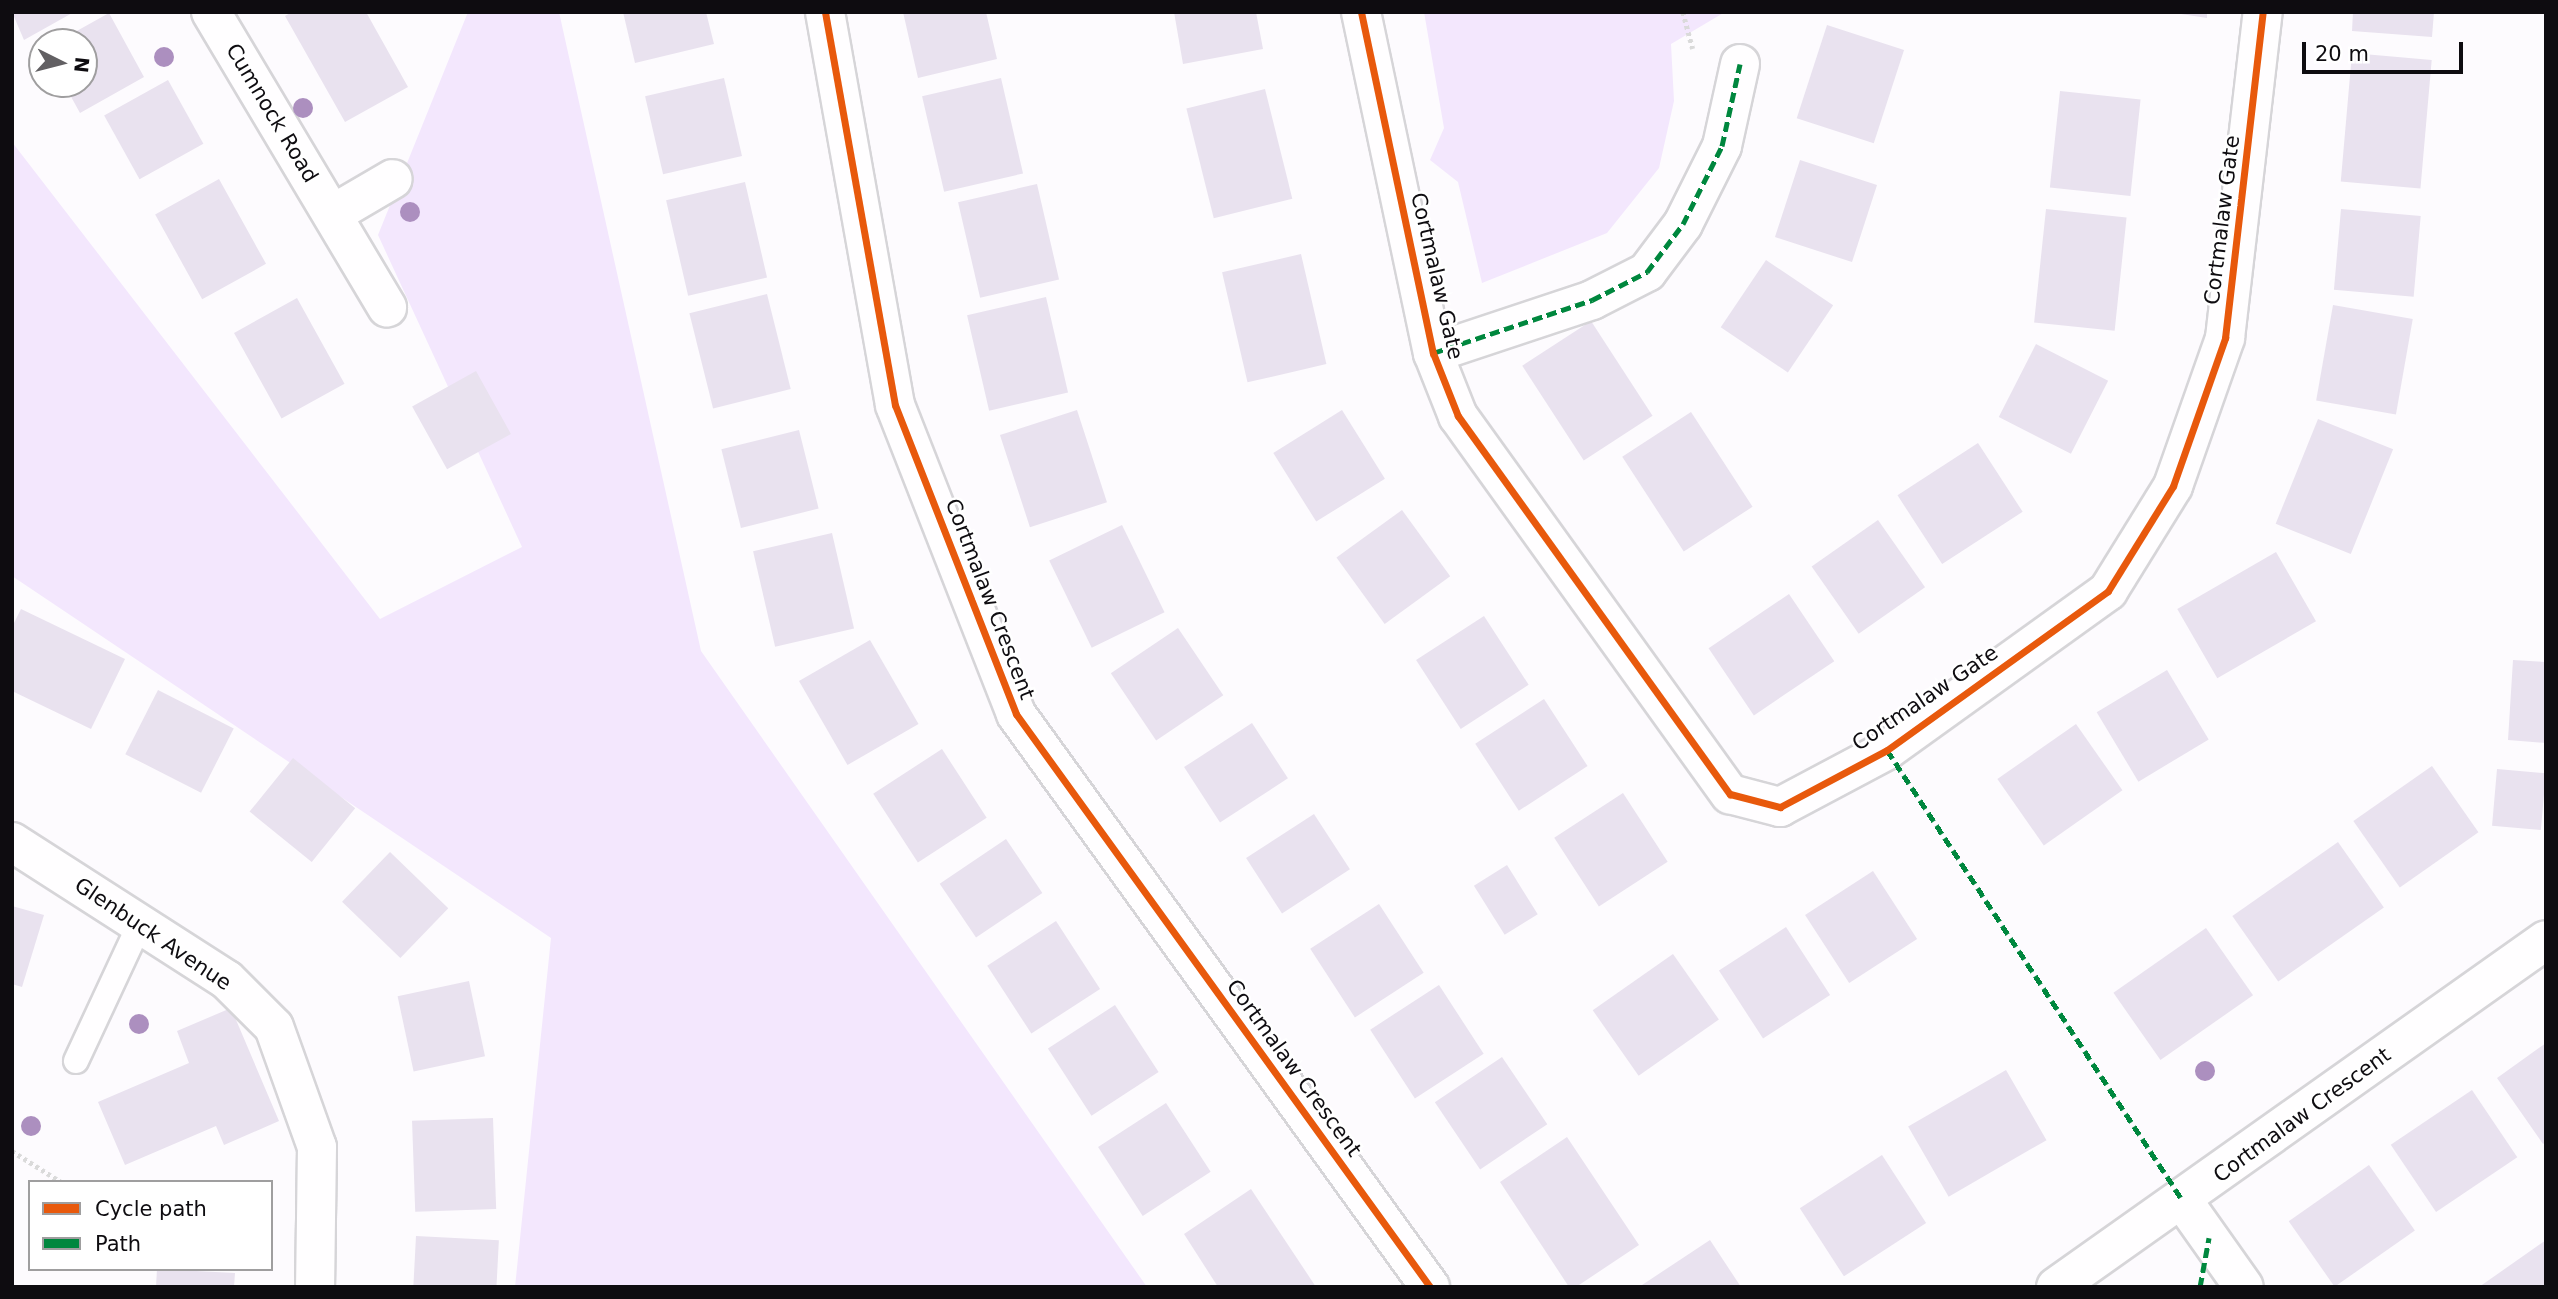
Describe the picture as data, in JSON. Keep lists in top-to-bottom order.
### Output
{
  "streets": {
    "street": [
      "Cumnock Road",
      "Cortmalaw Gate",
      "Cortmalaw Crescent",
      "Glenbuck Avenue"
    ]
  },
  "legend": ["Cycle path", "Path"],
  "scale_bar": "20 m",
  "north": "right"
}
